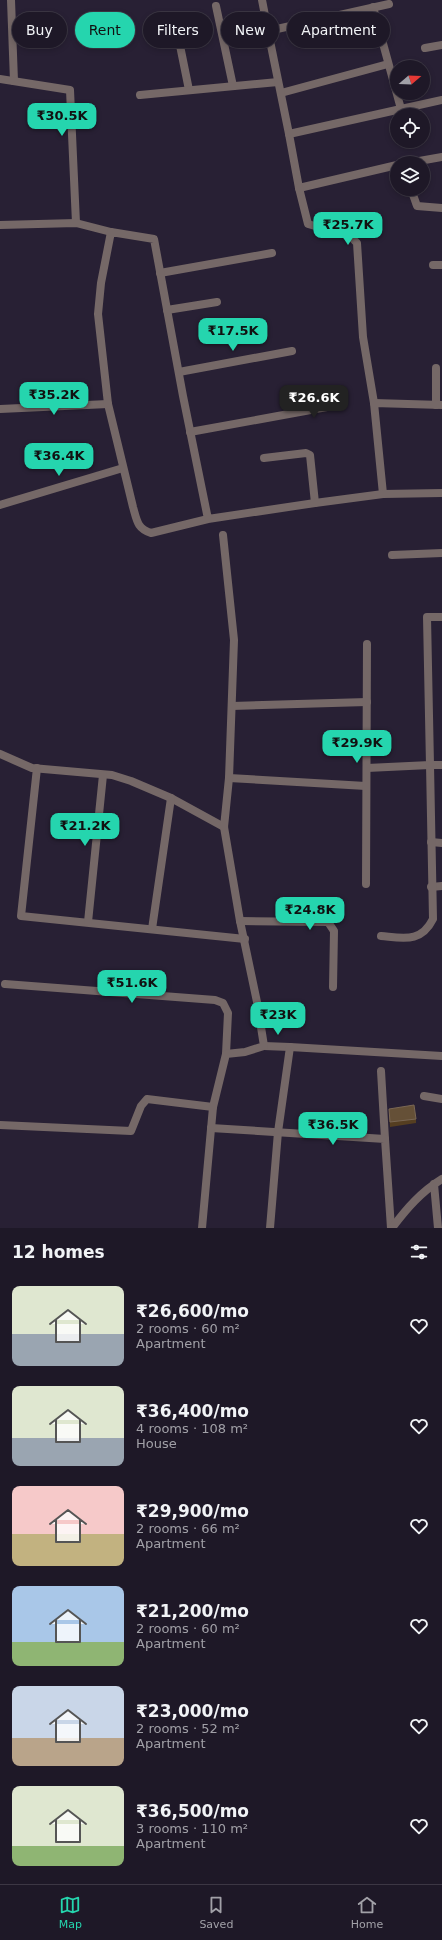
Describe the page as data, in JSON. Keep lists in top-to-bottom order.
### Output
{
  "north": "right",
  "page": {
    "chip": [
      "Buy",
      "Rent",
      "Filters",
      "New",
      "Apartment"
    ],
    "price": [
      "₹30.5K",
      "₹25.7K",
      "₹17.5K",
      "₹35.2K",
      "₹26.6K",
      "₹36.4K",
      "₹29.9K",
      "₹21.2K",
      "₹24.8K",
      "₹51.6K",
      "₹23K",
      "₹36.5K"
    ],
    "heading": "12 homes",
    "list": [
      {
        "name": "₹26,600/mo",
        "note": "2 rooms · 60 m² · Apartment"
      },
      {
        "name": "₹36,400/mo",
        "note": "4 rooms · 108 m² · House"
      },
      {
        "name": "₹29,900/mo",
        "note": "2 rooms · 66 m² · Apartment"
      },
      {
        "name": "₹21,200/mo",
        "note": "2 rooms · 60 m² · Apartment"
      },
      {
        "name": "₹23,000/mo",
        "note": "2 rooms · 52 m² · Apartment"
      },
      {
        "name": "₹36,500/mo",
        "note": "3 rooms · 110 m² · Apartment"
      }
    ],
    "tabs": ["Map", "Saved", "Home"]
  }
}
